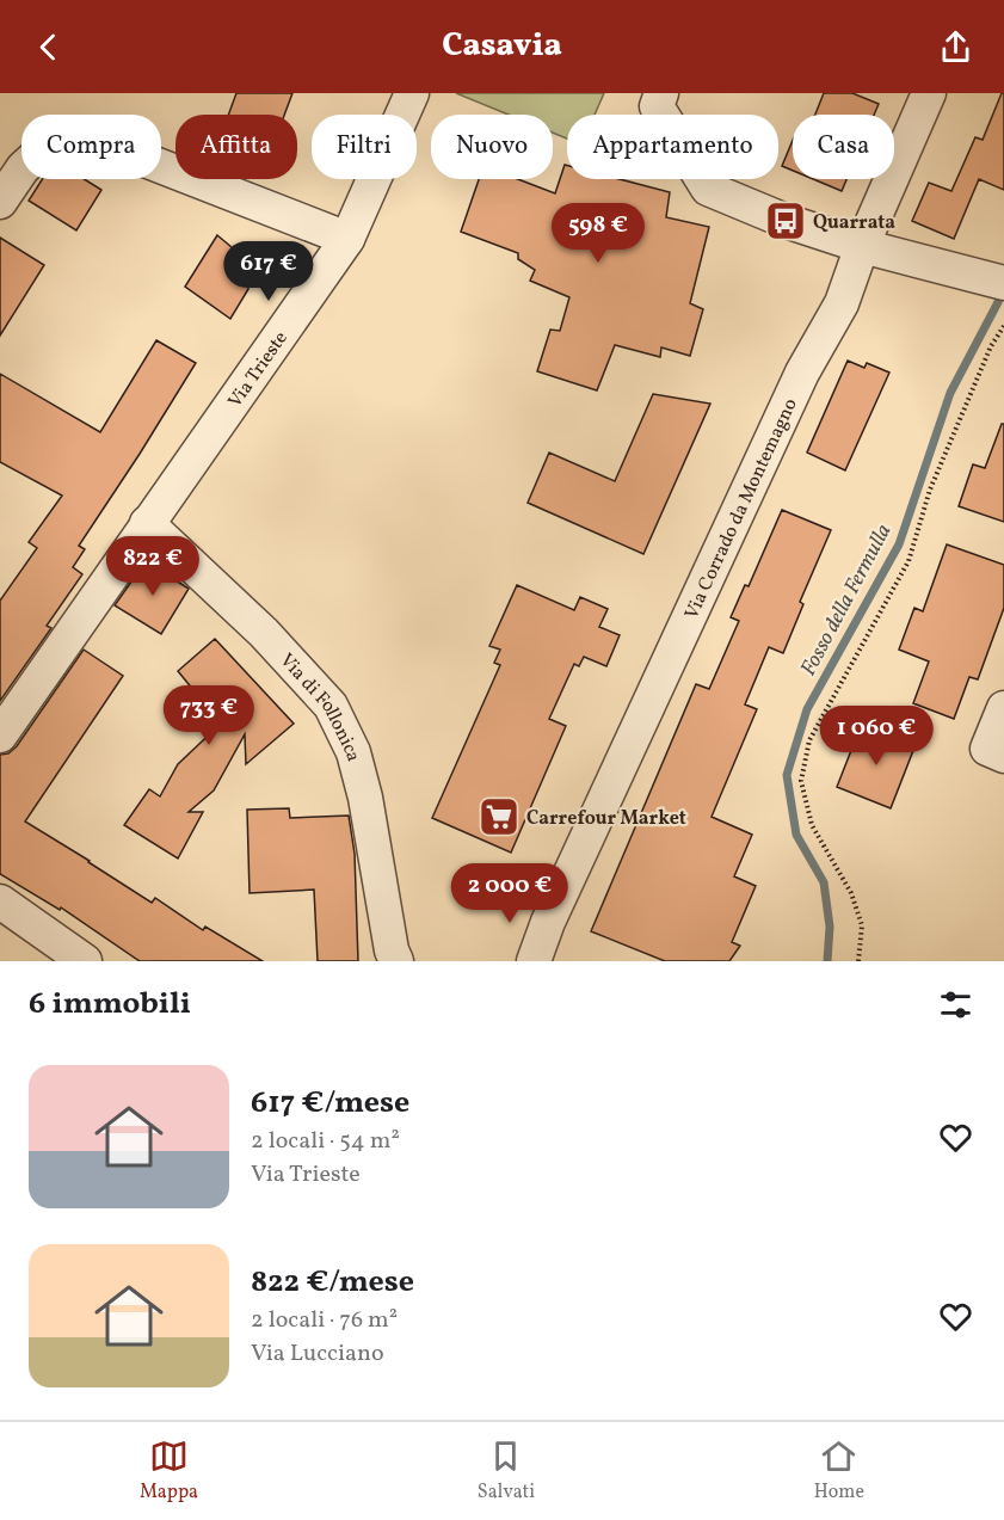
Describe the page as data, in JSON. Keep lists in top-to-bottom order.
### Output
{
  "streets": {
    "street": ["Via Trieste", "Via Corrado da Montemagno", "Via di Follonica"]
  },
  "crossings": [
    ["Via Trieste", "Via di Follonica"]
  ],
  "water": ["Fosso della Fermulla"],
  "places": {
    "bus stop": ["Quarrata"],
    "supermarket": ["Carrefour Market"]
  },
  "page": {
    "header": "Casavia",
    "chip": [
      "Compra",
      "Affitta",
      "Filtri",
      "Nuovo",
      "Appartamento",
      "Casa"
    ],
    "price": [
      "598 €",
      "617 €",
      "822 €",
      "733 €",
      "1 060 €",
      "2 000 €"
    ],
    "heading": "6 immobili",
    "list": [
      {
        "name": "617 €/mese",
        "note": "2 locali · 54 m² · Via Trieste"
      },
      {
        "name": "822 €/mese",
        "note": "2 locali · 76 m² · Via Lucciano"
      }
    ],
    "tabs": ["Mappa", "Salvati", "Home"]
  }
}
